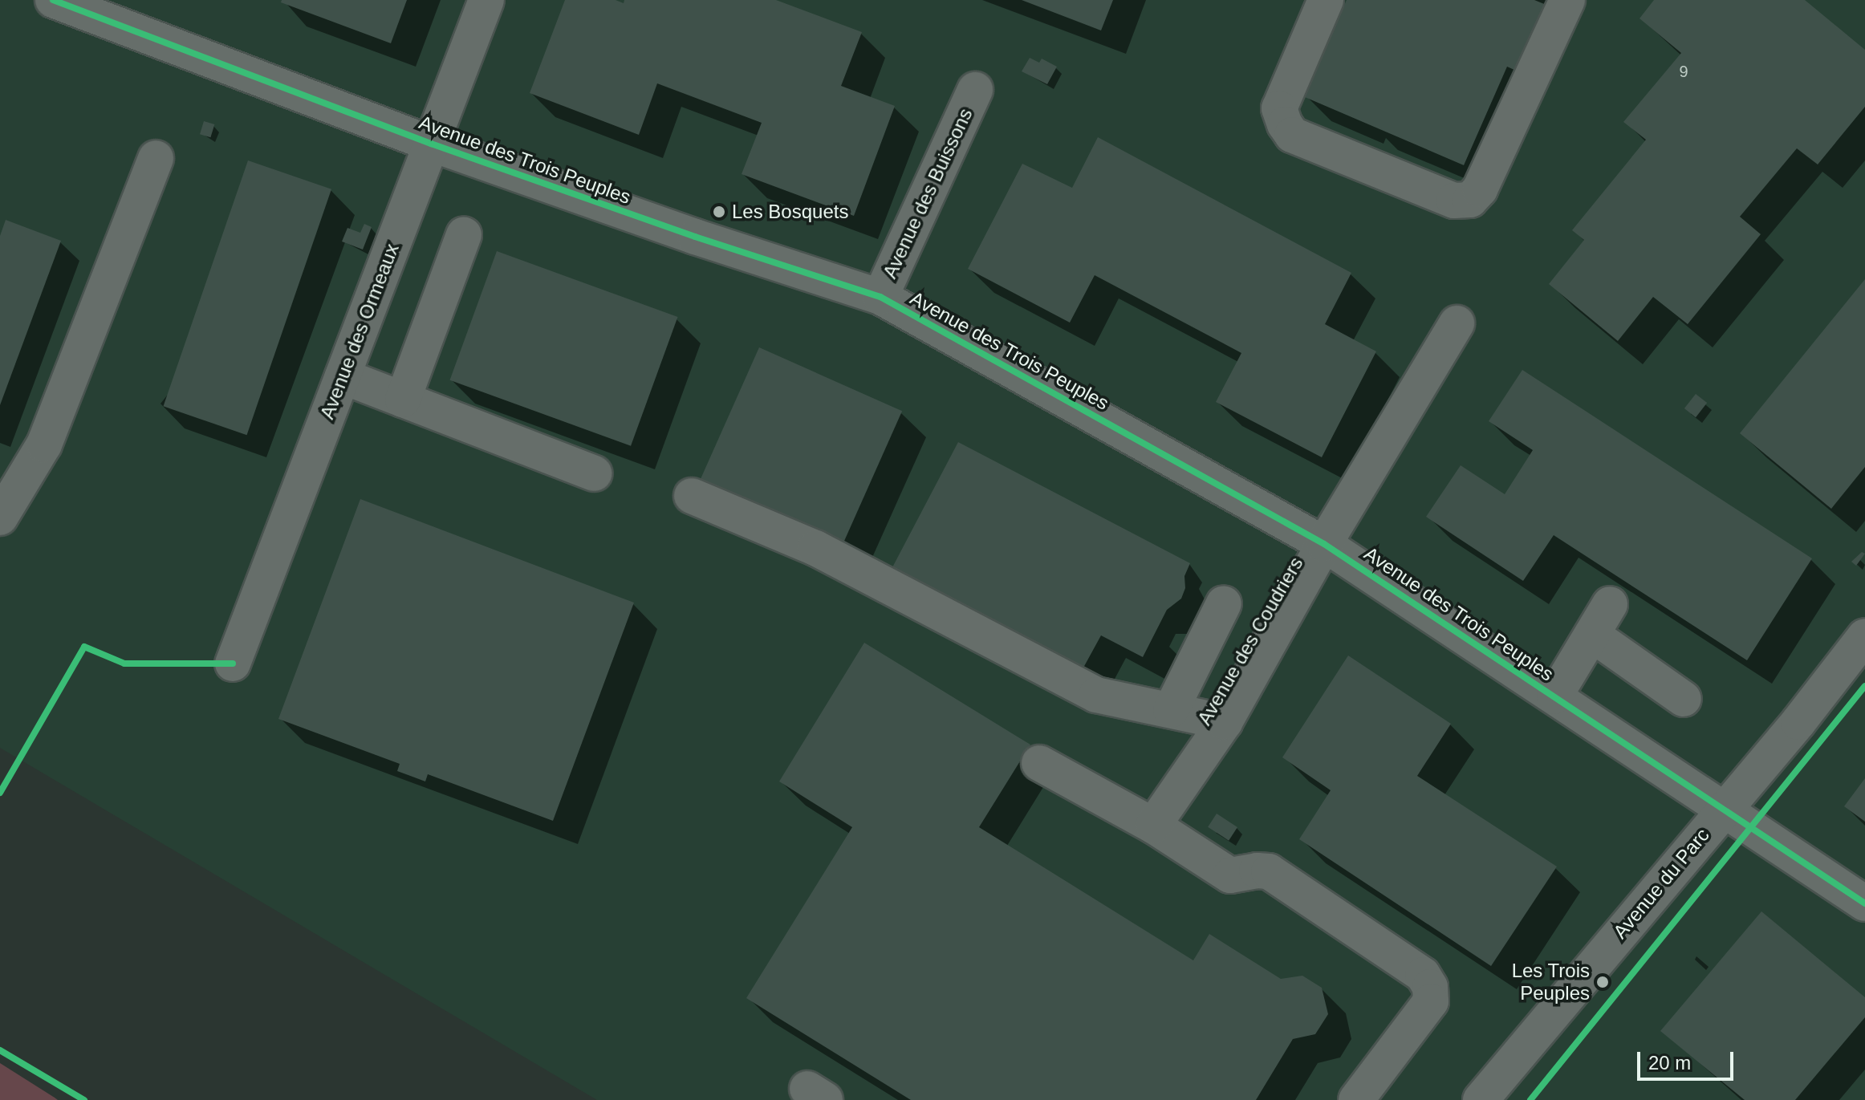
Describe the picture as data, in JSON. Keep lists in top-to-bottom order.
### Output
{
  "streets": {
    "street": [
      "Avenue des Trois Peuples",
      "Avenue des Buissons",
      "Avenue des Ormeaux",
      "Avenue des Coudriers",
      "Avenue du Parc"
    ]
  },
  "crossings": [
    ["Avenue des Trois Peuples", "Avenue des Buissons"],
    ["Avenue des Trois Peuples", "Avenue des Ormeaux"],
    ["Avenue des Trois Peuples", "Avenue des Coudriers"],
    ["Avenue des Trois Peuples", "Avenue du Parc"]
  ],
  "places": ["Les Bosquets", "Les Trois Peuples"],
  "house_numbers": ["9"],
  "scale_bar": "20 m"
}
